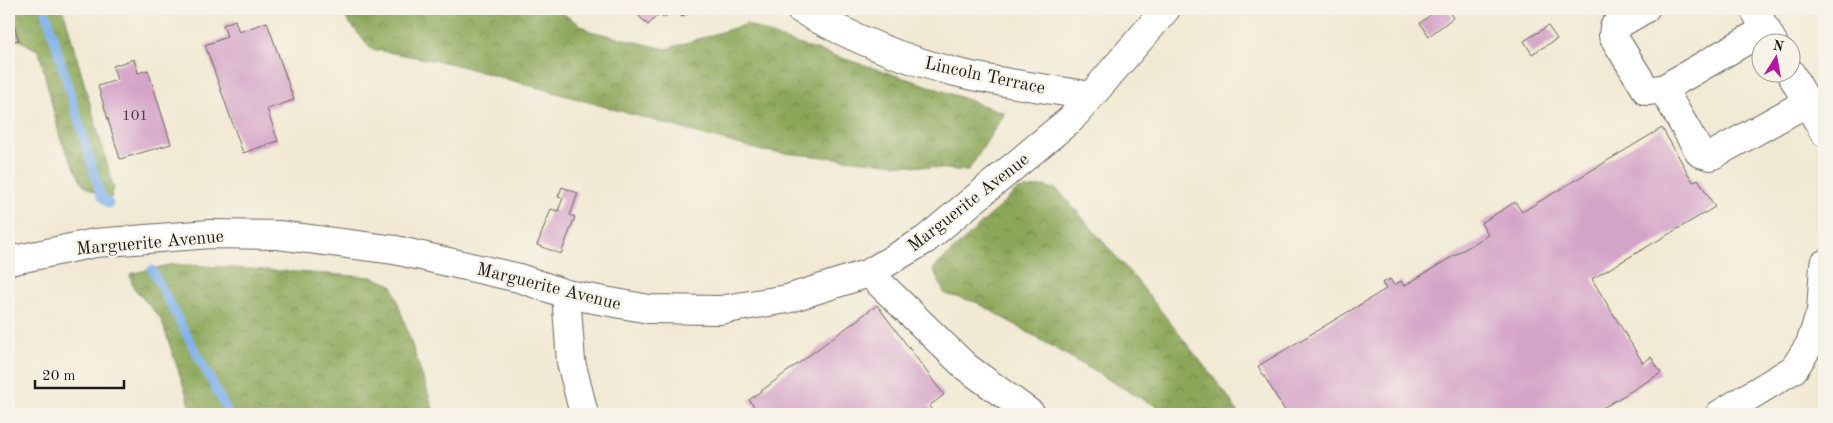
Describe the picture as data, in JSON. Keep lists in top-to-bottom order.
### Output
{
  "streets": {
    "street": ["Lincoln Terrace", "Marguerite Avenue"]
  },
  "crossings": [
    ["Lincoln Terrace", "Marguerite Avenue"]
  ],
  "house_numbers": ["101"],
  "scale_bar": "20 m",
  "north": "top"
}
